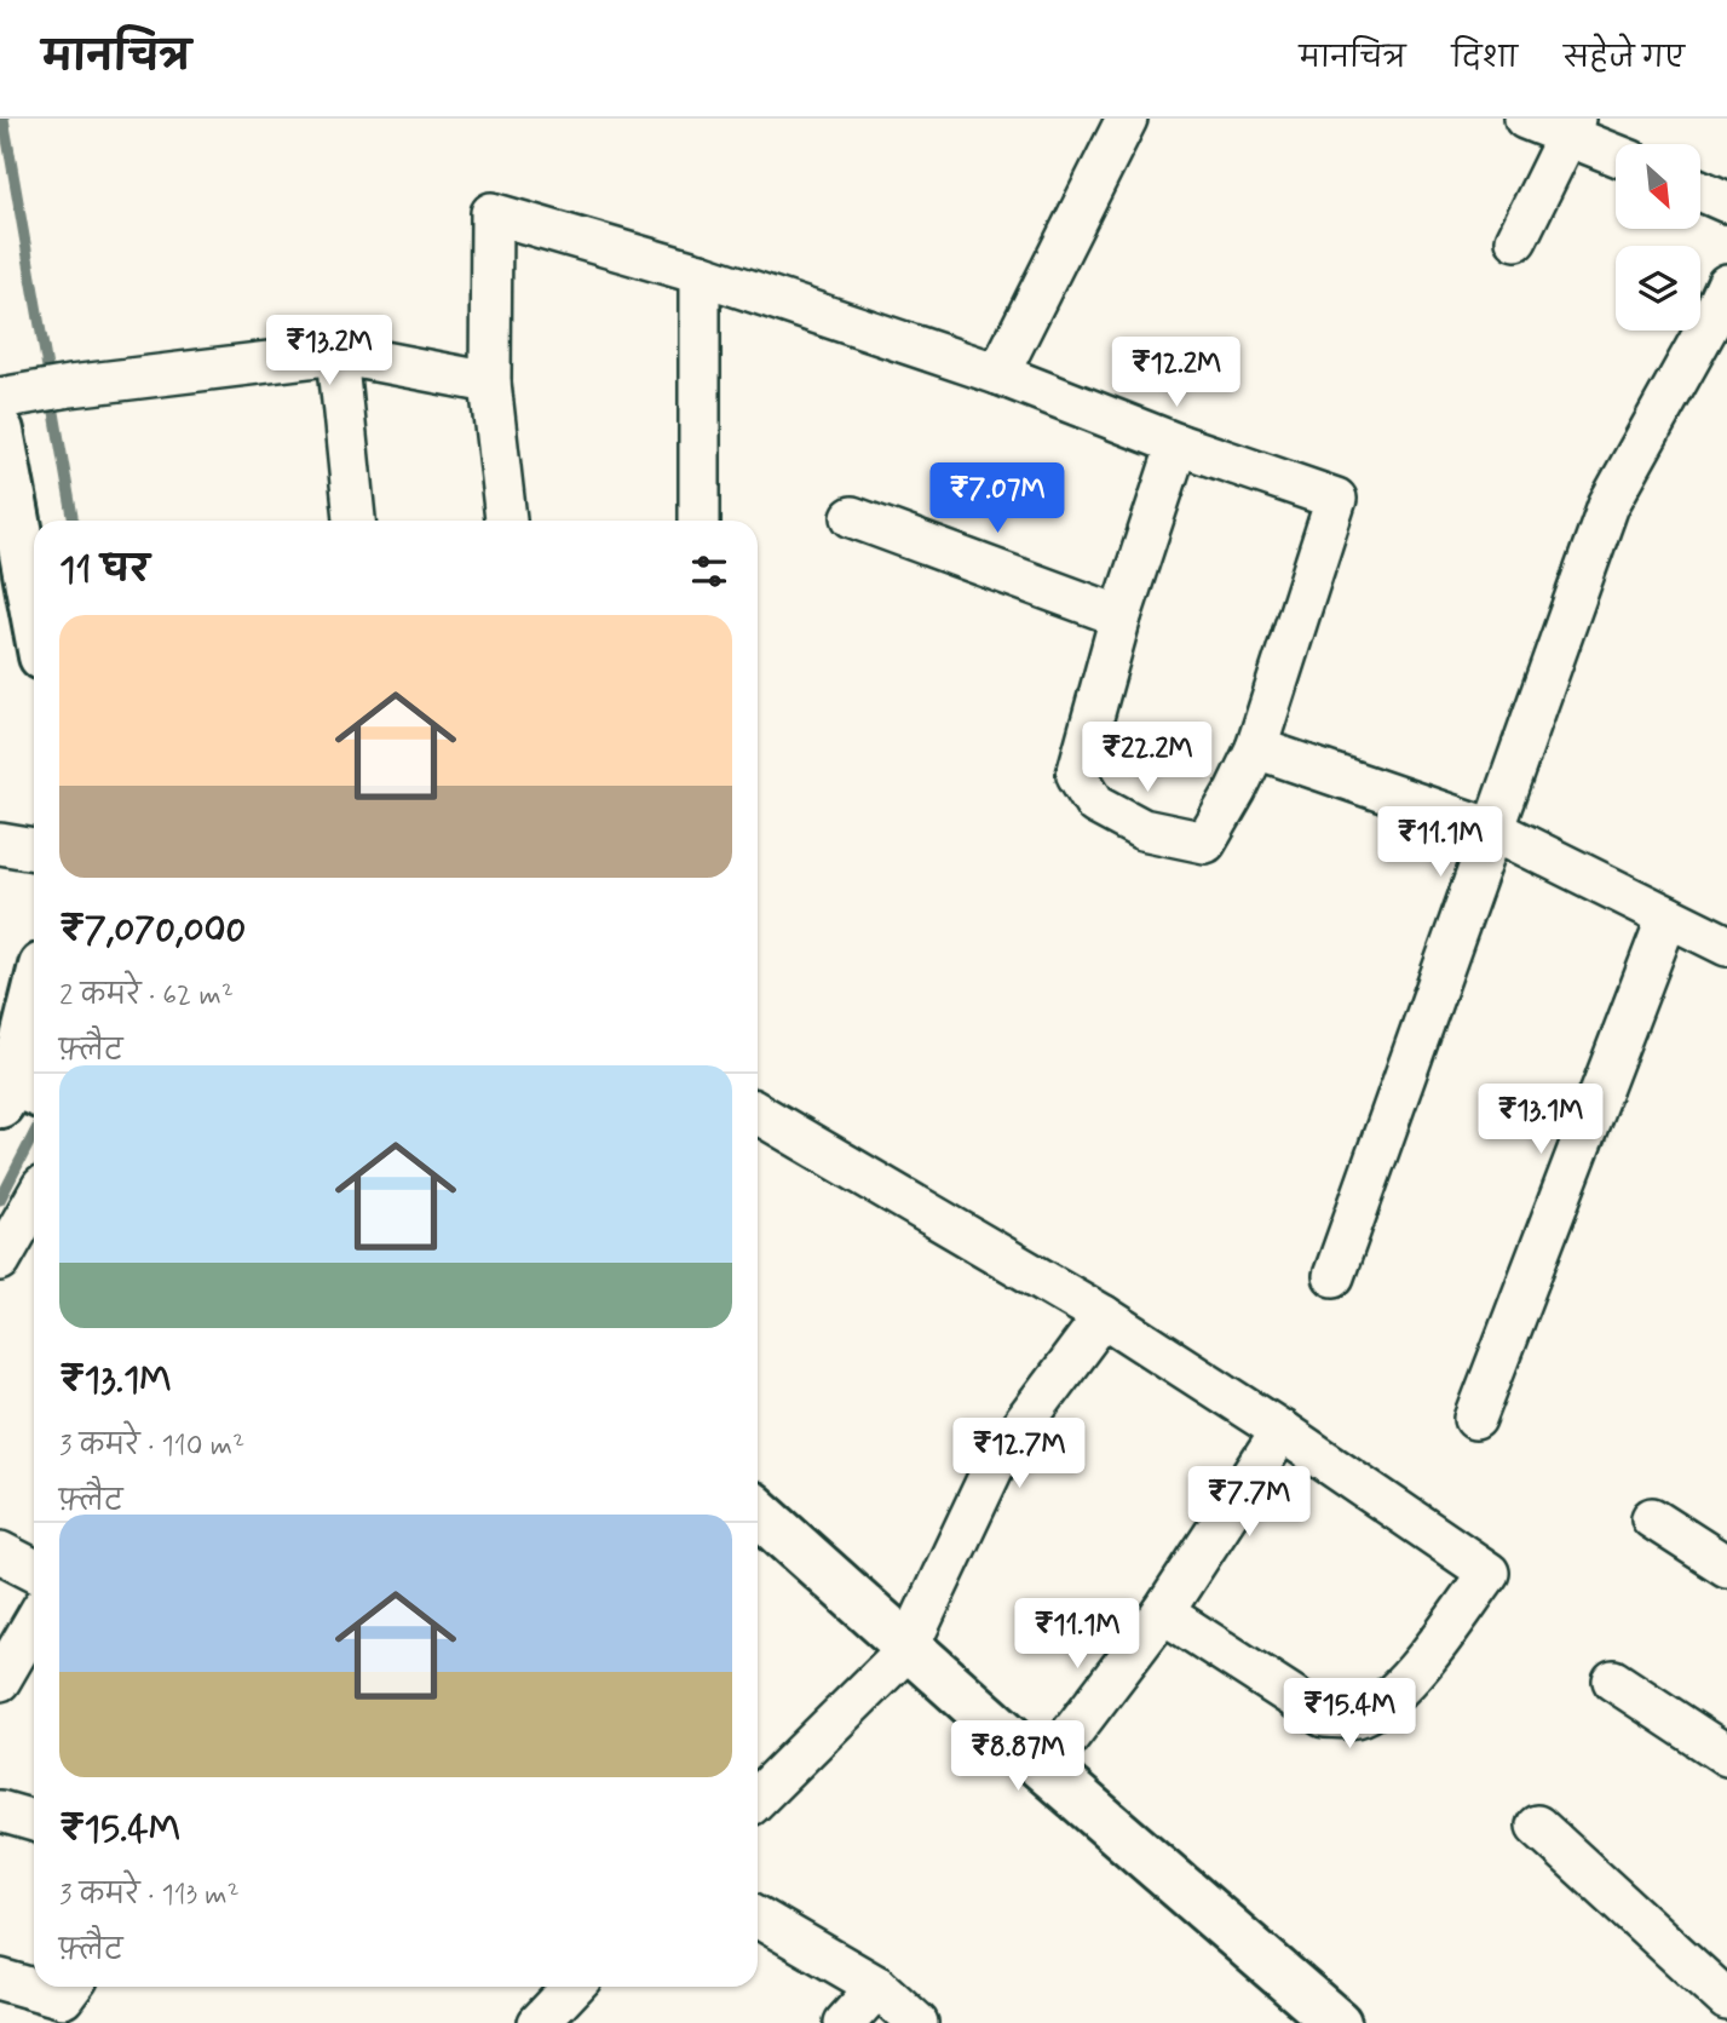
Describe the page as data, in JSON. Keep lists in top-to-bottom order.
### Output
{
  "north": "bottom right",
  "page": {
    "header": "मानचित्र",
    "nav": ["मानचित्र", "दिशा", "सहेजे गए"],
    "price": [
      "₹13.2M",
      "₹12.2M",
      "₹7.07M",
      "₹22.2M",
      "₹11.1M",
      "₹13.1M",
      "₹12.7M",
      "₹7.7M",
      "₹11.1M",
      "₹15.4M",
      "₹8.87M"
    ],
    "heading": "11 घर",
    "list": [
      {
        "name": "₹7,070,000",
        "note": "2 कमरे · 62 m² · फ़्लैट"
      },
      {
        "name": "₹13.1M",
        "note": "3 कमरे · 110 m² · फ़्लैट"
      },
      {
        "name": "₹15.4M",
        "note": "3 कमरे · 113 m² · फ़्लैट"
      }
    ]
  }
}
